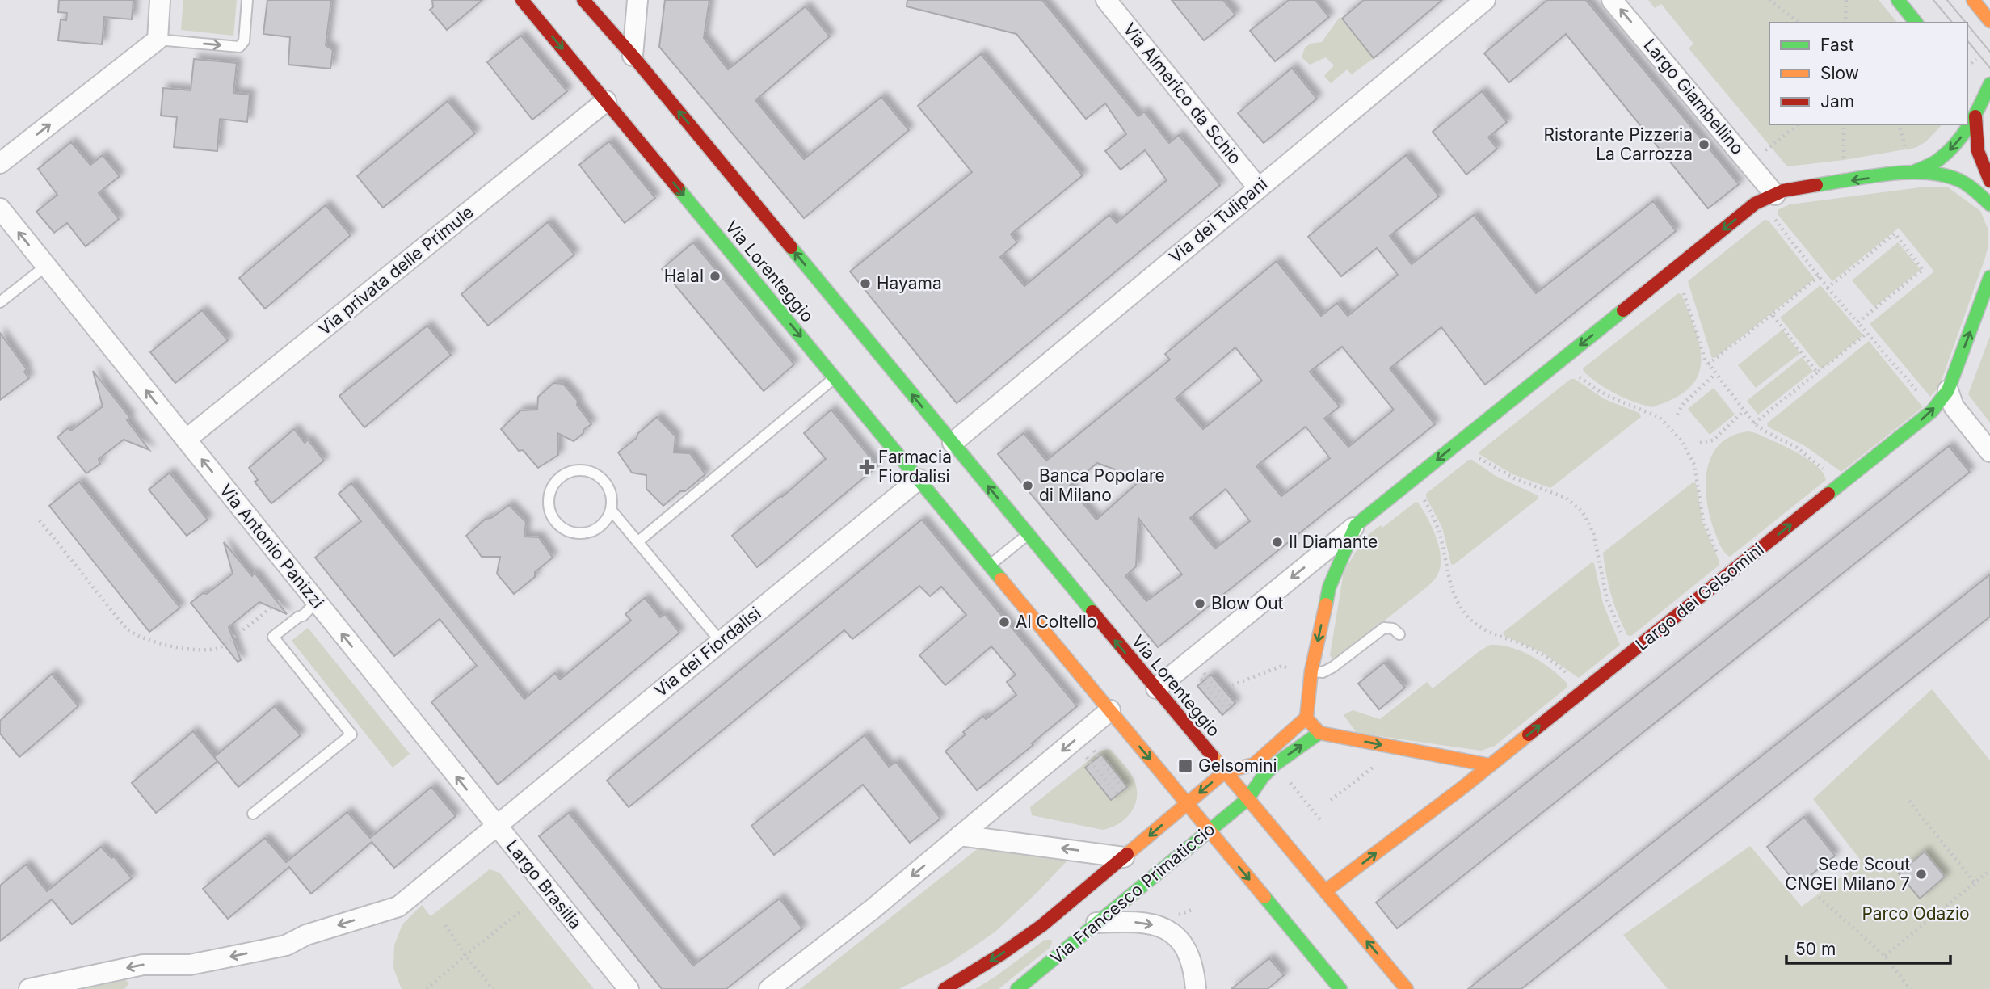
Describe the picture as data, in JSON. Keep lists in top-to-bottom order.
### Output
{
  "streets": {
    "street": [
      "Via Almerico da Schio",
      "Largo Giambellino",
      "Via dei Tulipani",
      "Via privata delle Primule",
      "Via Lorenteggio",
      "Via Antonio Panizzi",
      "Largo dei Gelsomini",
      "Via dei Fiordalisi",
      "Largo Brasilia",
      "Via Francesco Primaticcio"
    ]
  },
  "crossings": [
    ["Via Almerico da Schio", "Via dei Tulipani"],
    ["Via dei Tulipani", "Via Lorenteggio"],
    ["Via privata delle Primule", "Via Lorenteggio"],
    ["Via privata delle Primule", "Via Antonio Panizzi"],
    ["Via Lorenteggio", "Largo dei Gelsomini"],
    ["Via Lorenteggio", "Via dei Fiordalisi"],
    ["Via Lorenteggio", "Via Francesco Primaticcio"],
    ["Via Antonio Panizzi", "Via dei Fiordalisi"],
    ["Via Antonio Panizzi", "Largo Brasilia"],
    ["Via dei Fiordalisi", "Largo Brasilia"]
  ],
  "one_way": [
    "Largo Giambellino",
    "Via Antonio Panizzi",
    "Largo dei Gelsomini",
    "Largo Brasilia"
  ],
  "parks": ["Parco Odazio"],
  "places": {
    "other": [
      "Ristorante Pizzeria La Carrozza",
      "Halal",
      "Hayama",
      "Banca Popolare di Milano",
      "Il Diamante",
      "Blow Out",
      "Al Coltello",
      "Sede Scout CNGEI Milano 7"
    ],
    "health": ["Farmacia Fiordalisi"],
    "transit": ["Gelsomini"]
  },
  "legend": ["Fast", "Slow", "Jam"],
  "scale_bar": "50 m"
}
